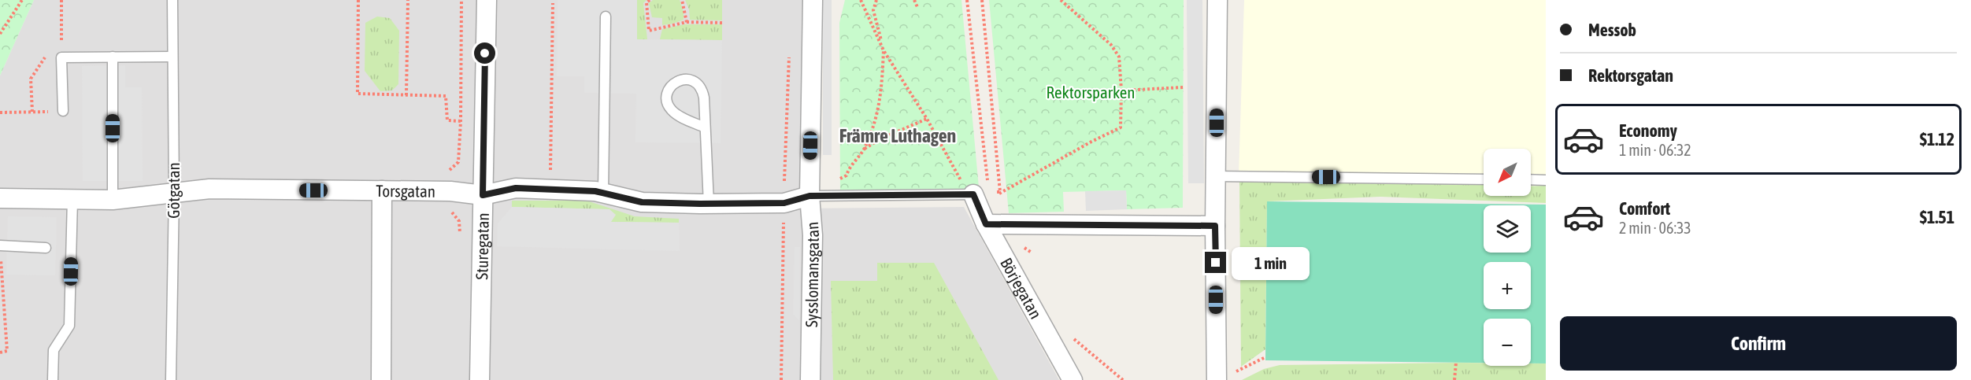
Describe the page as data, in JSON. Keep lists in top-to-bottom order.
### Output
{
  "streets": {
    "street": [
      "Torsgatan",
      "Sturegatan",
      "Sysslomansgatan",
      "Börjegatan"
    ],
    "lane": ["Götgatan"]
  },
  "crossings": [
    ["Götgatan", "Torsgatan"],
    ["Torsgatan", "Sturegatan"],
    ["Torsgatan", "Sysslomansgatan"]
  ],
  "districts": ["Främre Luthagen"],
  "parks": ["Rektorsparken"],
  "north": "bottom left",
  "page": {
    "banner": ["Messob", "Rektorsgatan"],
    "list": [
      {
        "name": "Economy",
        "note": "1 min · 06:32",
        "value": "$1.12"
      },
      {
        "name": "Comfort",
        "note": "2 min · 06:33",
        "value": "$1.51"
      }
    ],
    "map_buttons": ["+", "−"],
    "bubble": "1 min",
    "buttons": "Confirm"
  }
}
